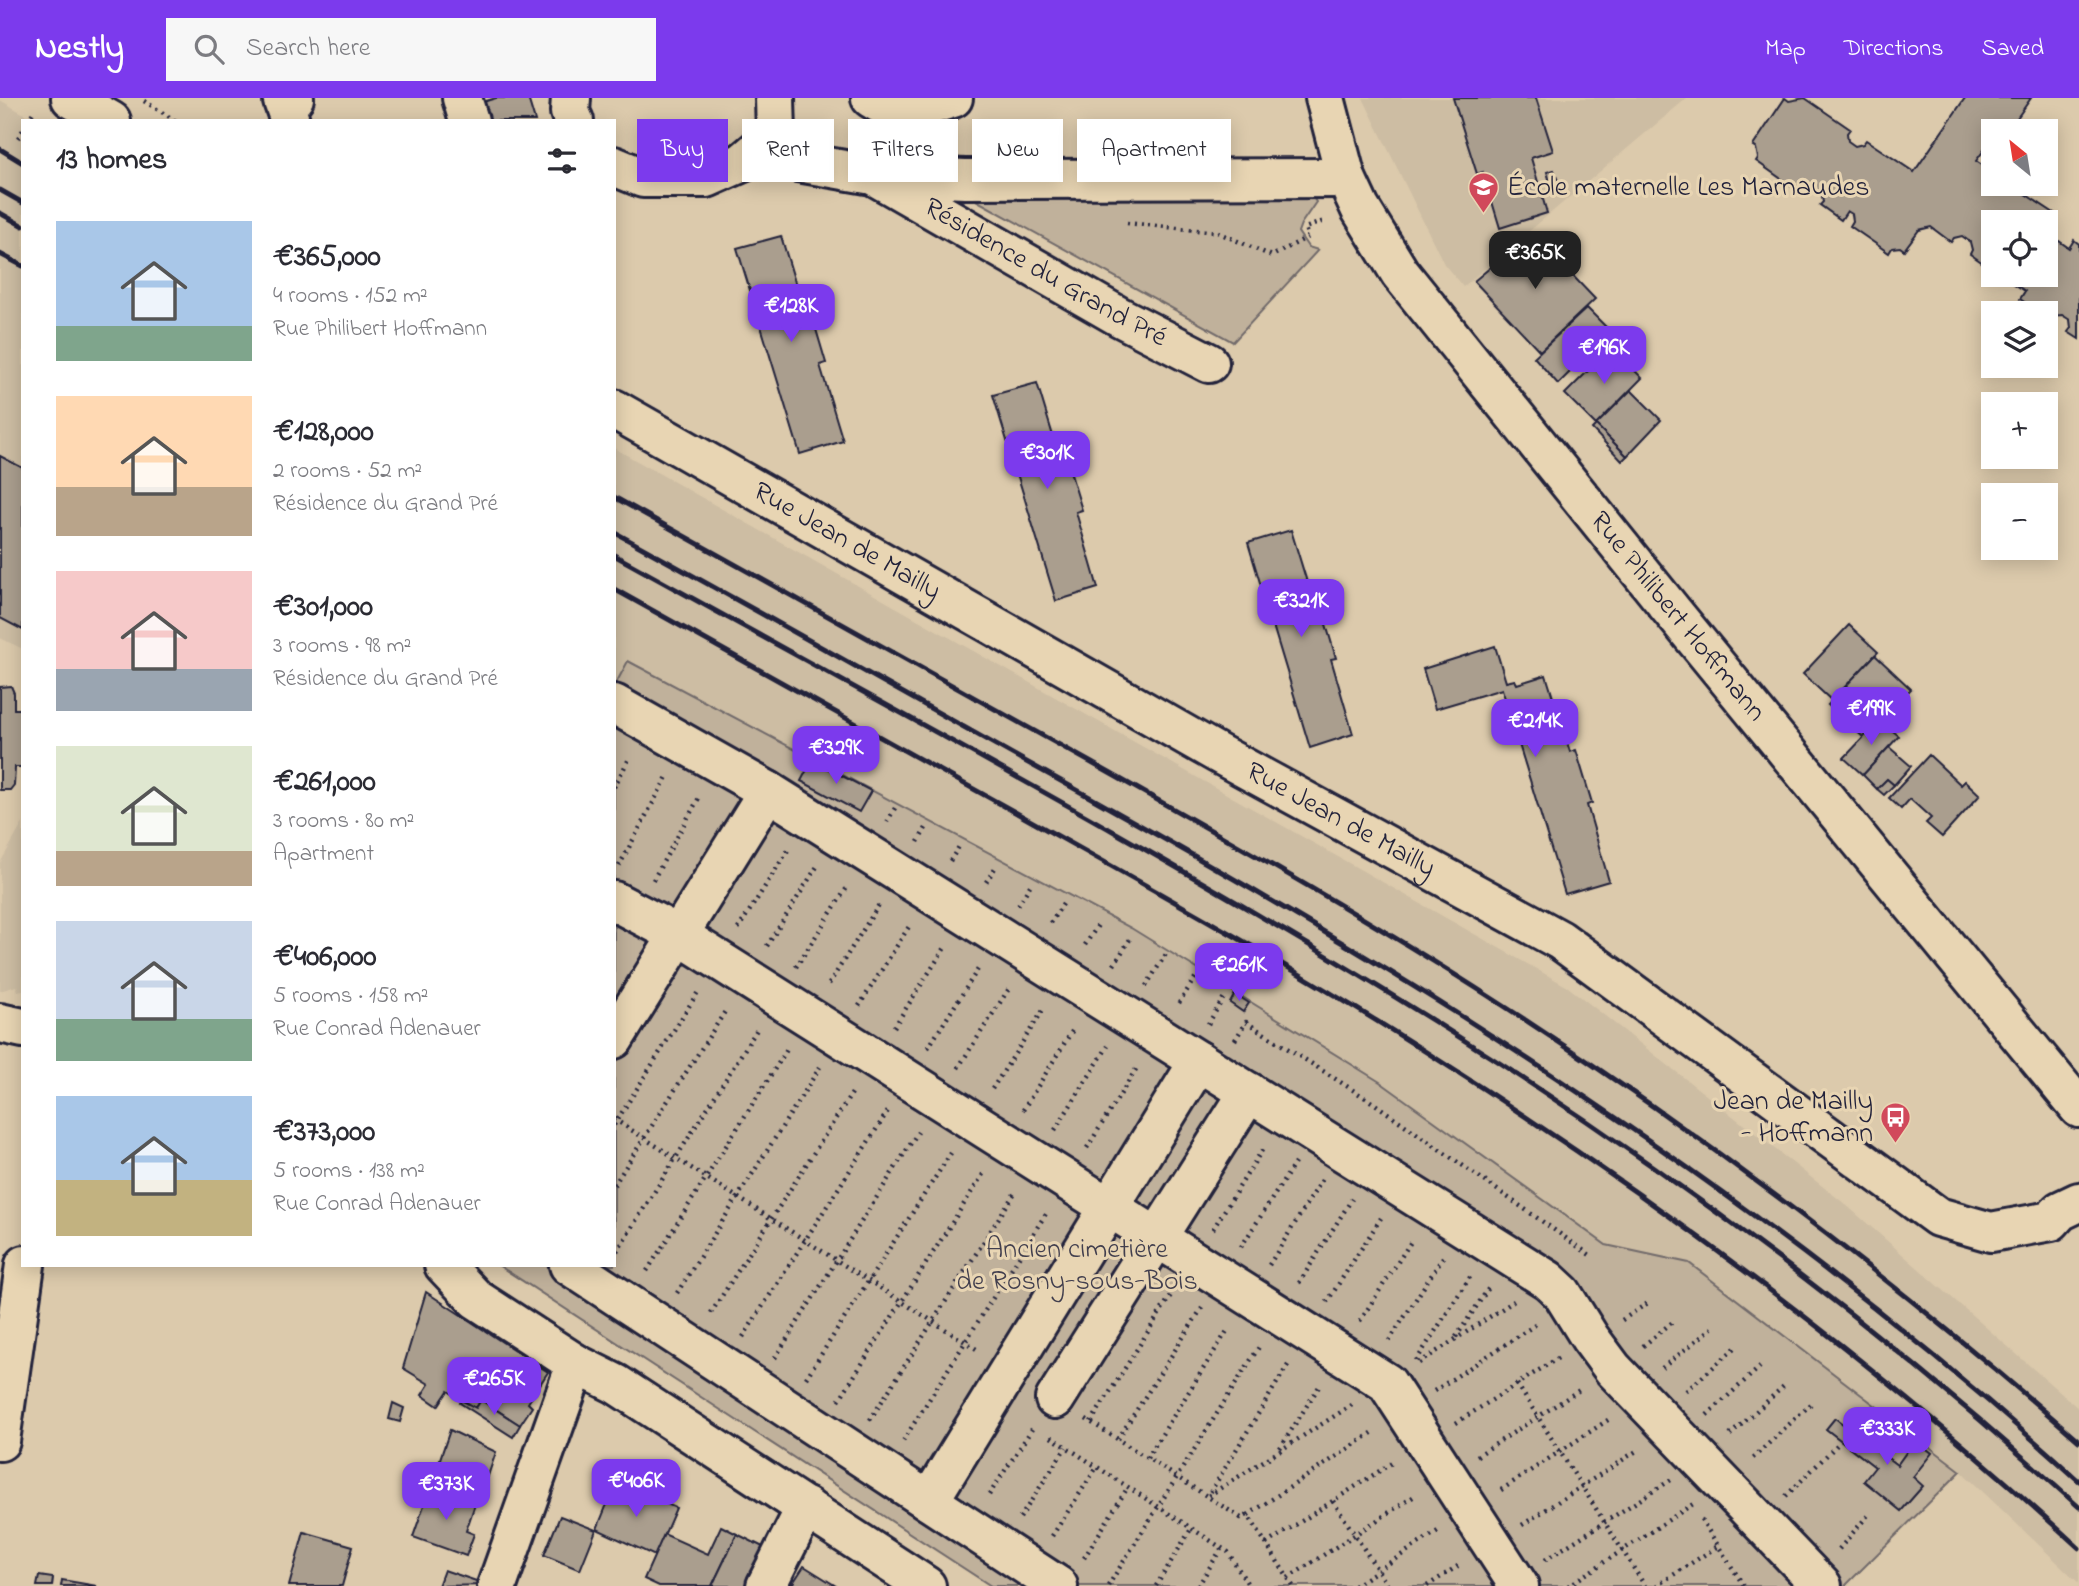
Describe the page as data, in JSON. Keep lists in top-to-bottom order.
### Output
{
  "streets": {
    "street": ["Résidence du Grand Pré", "Rue Jean de Mailly", "Rue Philibert Hoffmann"]
  },
  "parks": ["Ancien cimetière de Rosny-sous-Bois"],
  "places": {
    "school or university": ["École maternelle Les Marnaudes"],
    "bus stop": ["Jean de Mailly - Hoffmann"]
  },
  "north": "top left",
  "page": {
    "header": "Nestly",
    "search": "Search here",
    "nav": ["Map", "Directions", "Saved"],
    "map_buttons": ["+", "−"],
    "chip": [
      "Buy",
      "Rent",
      "Filters",
      "New",
      "Apartment"
    ],
    "heading": "13 homes",
    "list": [
      {
        "name": "€365,000",
        "note": "4 rooms · 152 m² · Rue Philibert Hoffmann"
      },
      {
        "name": "€128,000",
        "note": "2 rooms · 52 m² · Résidence du Grand Pré"
      },
      {
        "name": "€301,000",
        "note": "3 rooms · 98 m² · Résidence du Grand Pré"
      },
      {
        "name": "€261,000",
        "note": "3 rooms · 80 m² · Apartment"
      },
      {
        "name": "€406,000",
        "note": "5 rooms · 158 m² · Rue Conrad Adenauer"
      },
      {
        "name": "€373,000",
        "note": "5 rooms · 138 m² · Rue Conrad Adenauer"
      }
    ],
    "price": [
      "€365K",
      "€128K",
      "€196K",
      "€301K",
      "€321K",
      "€199K",
      "€214K",
      "€329K",
      "€261K",
      "€265K",
      "€333K",
      "€406K",
      "€373K"
    ]
  }
}
